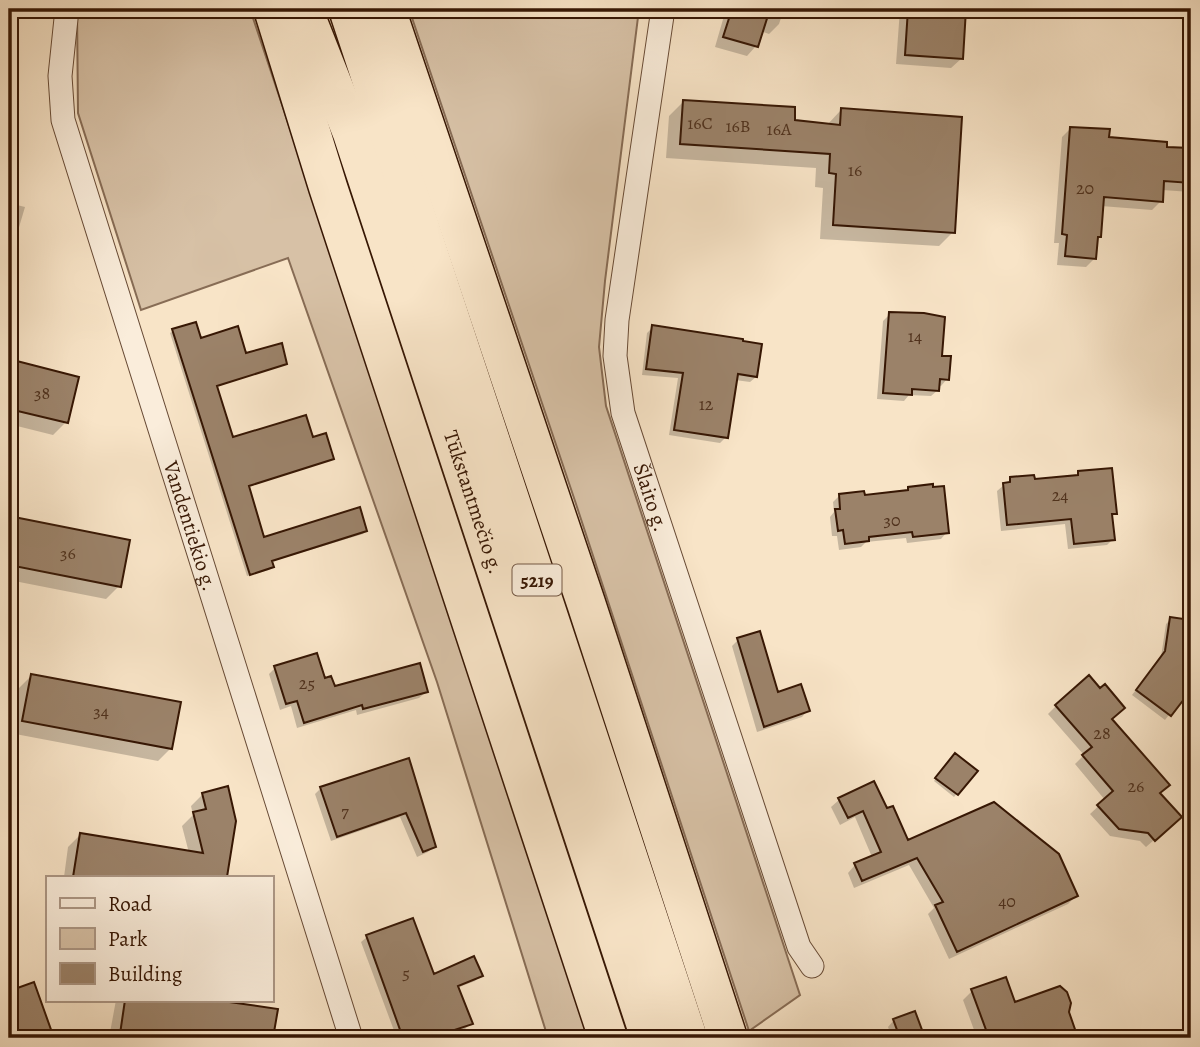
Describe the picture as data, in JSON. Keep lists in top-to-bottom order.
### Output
{
  "streets": {
    "highway": ["Tūkstantmečio g.", "5219"],
    "street": ["Šlaito g.", "Vandentiekio g."]
  },
  "house_numbers": [
    "16C",
    "16B",
    "16A",
    "16",
    "20",
    "14",
    "38",
    "12",
    "24",
    "30",
    "36",
    "25",
    "34",
    "28",
    "26",
    "7",
    "40",
    "5"
  ],
  "legend": ["Road", "Park", "Building"]
}
